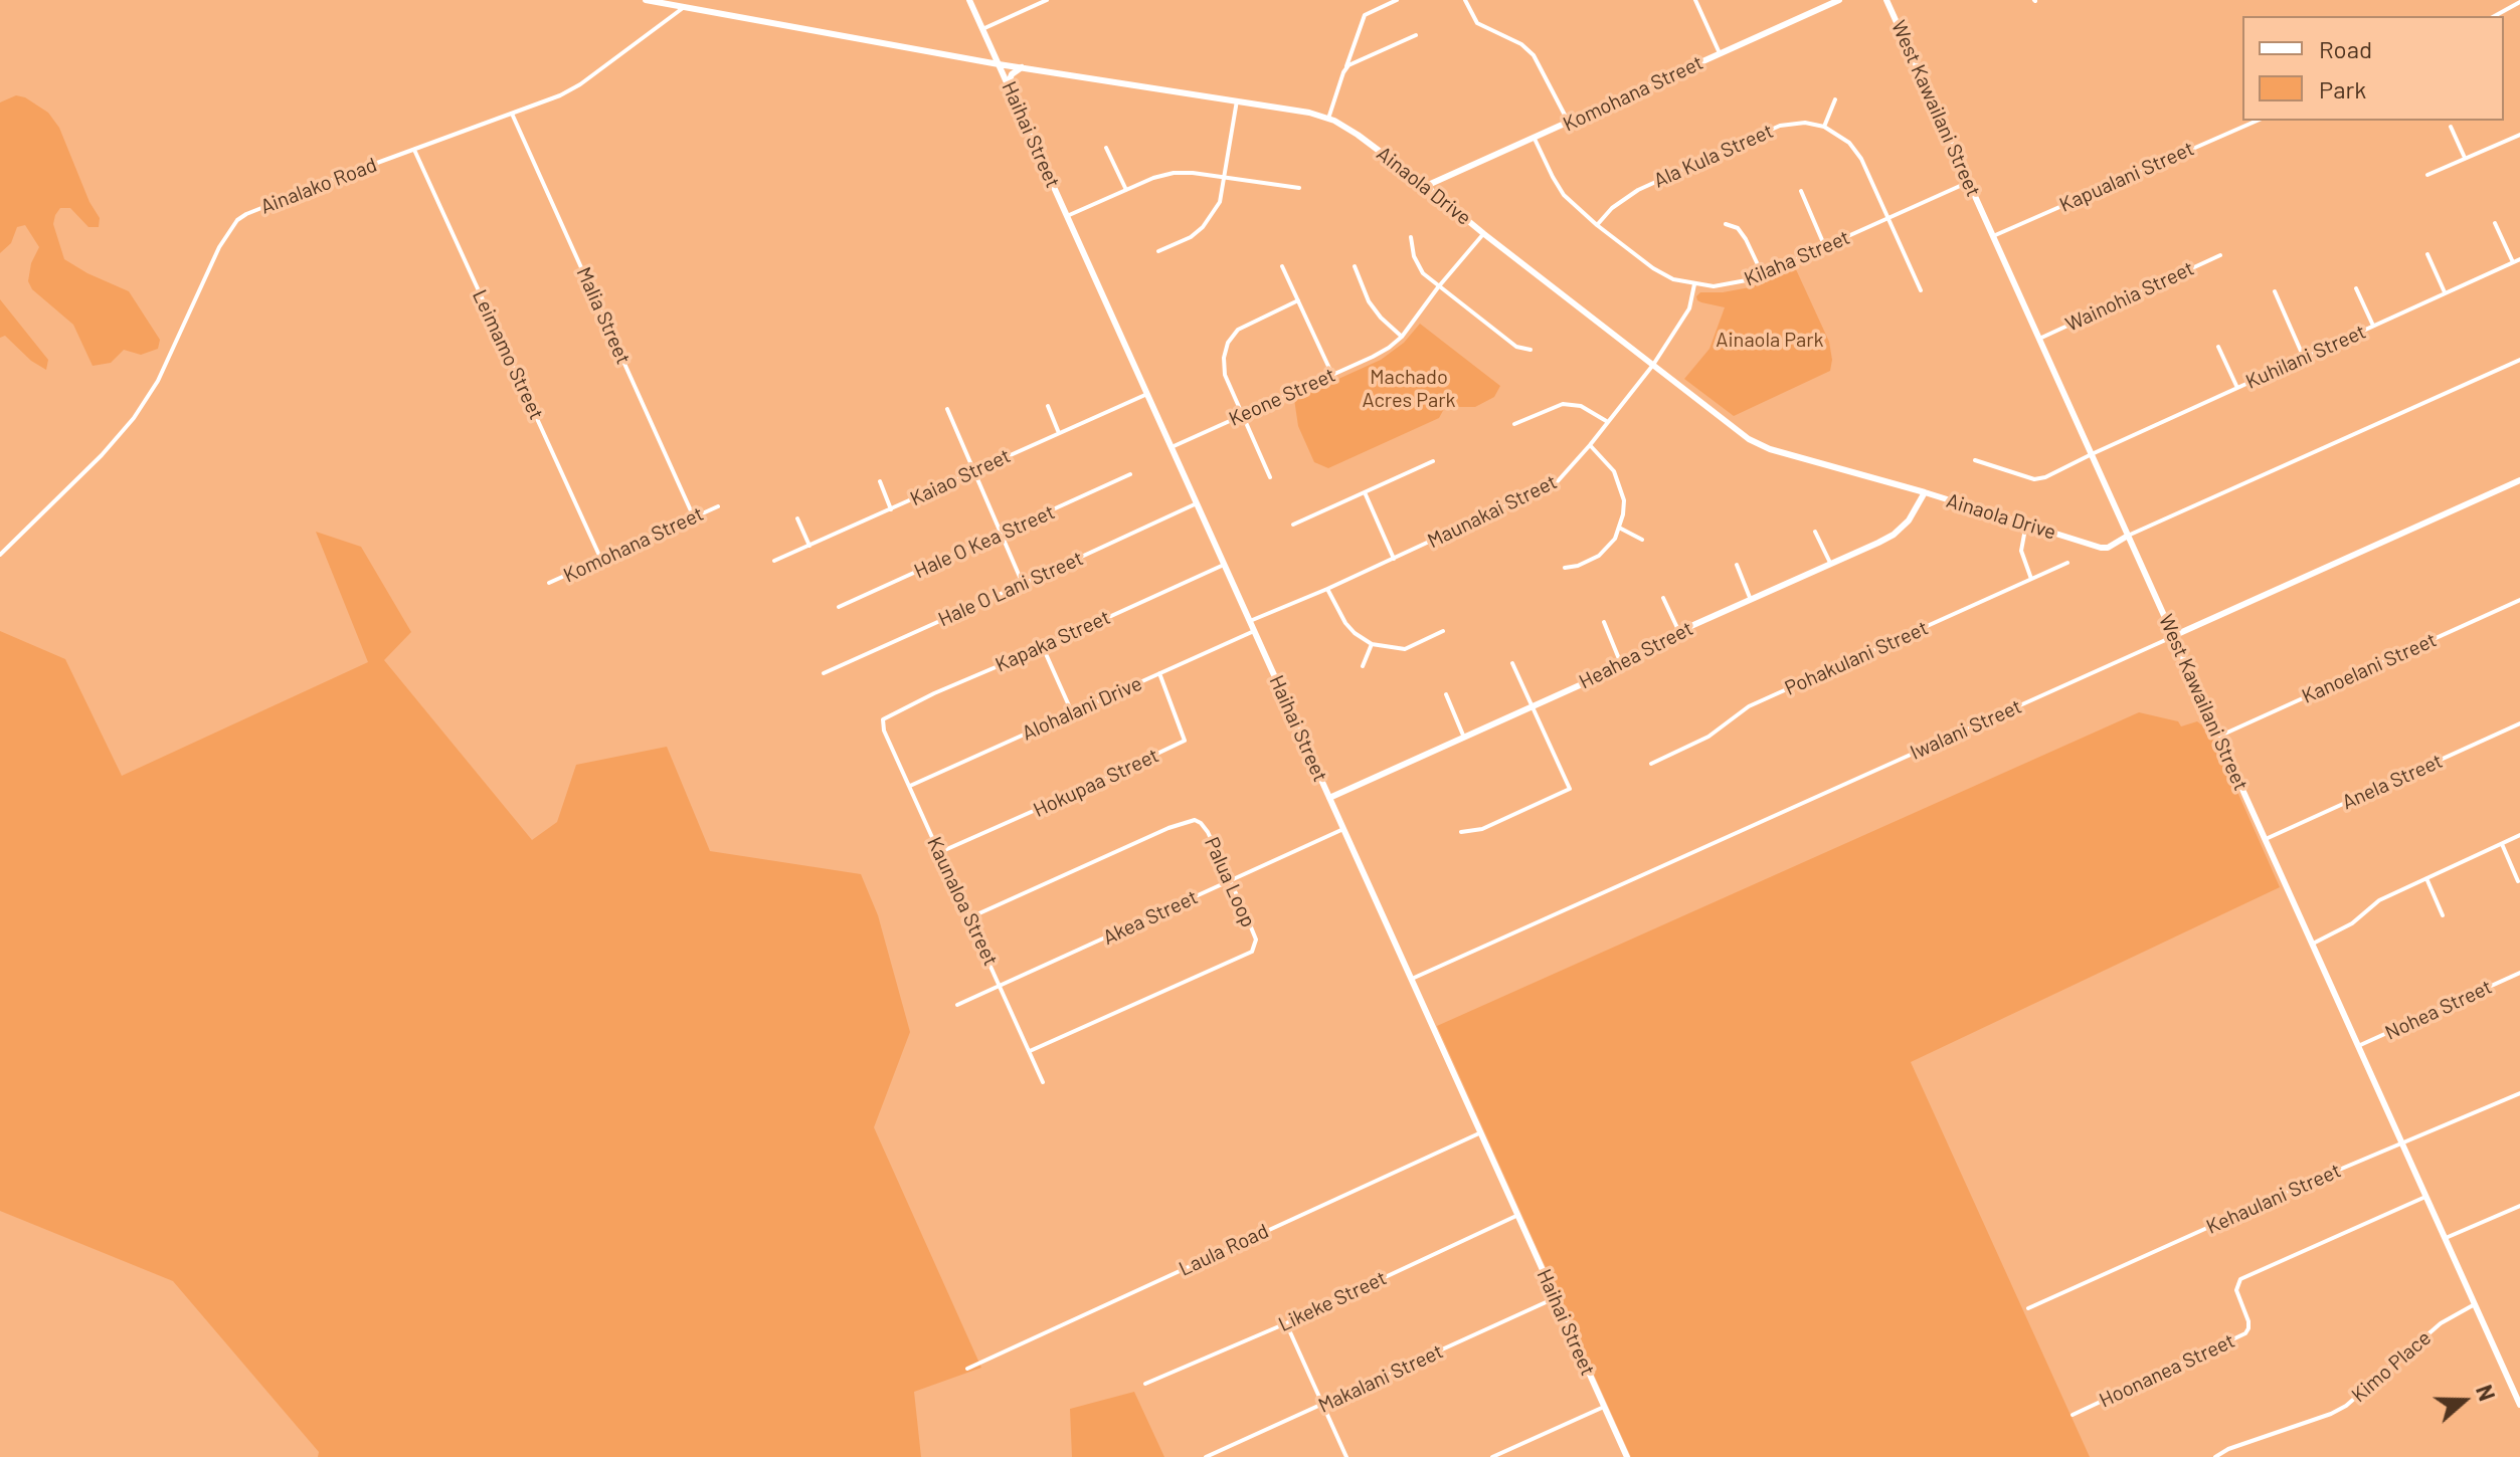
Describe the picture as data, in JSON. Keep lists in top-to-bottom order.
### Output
{
  "streets": {
    "street": [
      "Komohana Street",
      "West Kawailani Street",
      "Haihai Street",
      "Ala Kula Street",
      "Kapualani Street",
      "Ainalako Road",
      "Ainaola Drive",
      "Kilaha Street",
      "Wainohia Street",
      "Malia Street",
      "Leimamo Street",
      "Kuhilani Street",
      "Keone Street",
      "Kaiao Street",
      "Maunakai Street",
      "Hale O Kea Street",
      "Hale O Lani Street",
      "Kapaka Street",
      "Heahea Street",
      "Pohakulani Street",
      "Kanoelani Street",
      "Alohalani Drive",
      "Iwalani Street",
      "Anela Street",
      "Hokupaa Street",
      "Palua Loop",
      "Kaunaloa Street",
      "Akea Street",
      "Nohea Street",
      "Kehaulani Street",
      "Laula Road",
      "Likeke Street",
      "Kimo Place",
      "Hoonanea Street",
      "Makalani Street"
    ]
  },
  "crossings": [
    ["Komohana Street", "Ainaola Drive"],
    ["Komohana Street", "Kilaha Street"],
    ["Komohana Street", "Malia Street"],
    ["Komohana Street", "Leimamo Street"],
    ["West Kawailani Street", "Kapualani Street"],
    ["West Kawailani Street", "Ainaola Drive"],
    ["West Kawailani Street", "Kilaha Street"],
    ["West Kawailani Street", "Wainohia Street"],
    ["West Kawailani Street", "Kuhilani Street"],
    ["West Kawailani Street", "Kanoelani Street"],
    ["West Kawailani Street", "Iwalani Street"],
    ["West Kawailani Street", "Anela Street"],
    ["West Kawailani Street", "Nohea Street"],
    ["West Kawailani Street", "Kehaulani Street"],
    ["West Kawailani Street", "Kimo Place"],
    ["West Kawailani Street", "Hoonanea Street"],
    ["Haihai Street", "Ainaola Drive"],
    ["Haihai Street", "Keone Street"],
    ["Haihai Street", "Kaiao Street"],
    ["Haihai Street", "Maunakai Street"],
    ["Haihai Street", "Hale O Lani Street"],
    ["Haihai Street", "Kapaka Street"],
    ["Haihai Street", "Heahea Street"],
    ["Haihai Street", "Alohalani Drive"],
    ["Haihai Street", "Iwalani Street"],
    ["Haihai Street", "Akea Street"],
    ["Haihai Street", "Laula Road"],
    ["Haihai Street", "Likeke Street"],
    ["Haihai Street", "Makalani Street"],
    ["Ala Kula Street", "Kilaha Street"],
    ["Ainalako Road", "Ainaola Drive"],
    ["Ainalako Road", "Malia Street"],
    ["Ainalako Road", "Leimamo Street"],
    ["Ainaola Drive", "Keone Street"],
    ["Ainaola Drive", "Maunakai Street"],
    ["Ainaola Drive", "Heahea Street"],
    ["Kilaha Street", "Maunakai Street"],
    ["Kapaka Street", "Kaunaloa Street"],
    ["Alohalani Drive", "Hokupaa Street"],
    ["Alohalani Drive", "Kaunaloa Street"],
    ["Hokupaa Street", "Kaunaloa Street"],
    ["Palua Loop", "Kaunaloa Street"],
    ["Palua Loop", "Akea Street"],
    ["Kaunaloa Street", "Akea Street"]
  ],
  "parks": ["Ainaola Park", "Machado Acres Park"],
  "legend": ["Road", "Park"],
  "north": "right"
}
